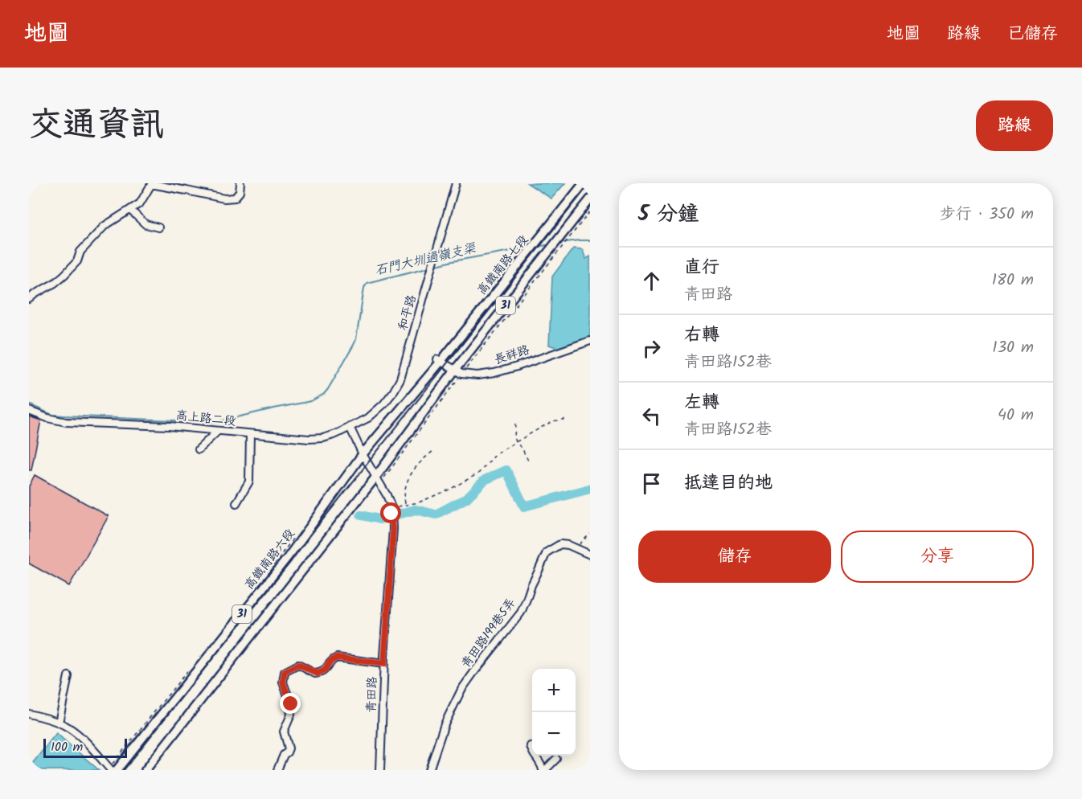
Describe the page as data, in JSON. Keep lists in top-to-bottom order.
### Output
{
  "streets": {
    "main road": ["高鐵南路七段", "31", "高鐵南路六段"],
    "street": [
      "和平路",
      "長祥路",
      "高上路二段",
      "青田路199巷5弄",
      "青田路"
    ]
  },
  "crossings": [
    ["高鐵南路七段", "長祥路"],
    ["高鐵南路七段", "高鐵南路六段"],
    ["31", "長祥路"],
    ["31", "青田路"],
    ["和平路", "高上路二段"],
    ["長祥路", "高鐵南路六段"],
    ["高鐵南路六段", "青田路"]
  ],
  "water": ["石門大圳過嶺支渠"],
  "scale_bar": "100 m",
  "page": {
    "header": "地圖",
    "nav": ["地圖", "路線", "已儲存"],
    "title": "交通資訊",
    "buttons": [
      "路線",
      ["儲存", "分享"]
    ],
    "heading": ["5 分鐘", "步行 · 350 m"],
    "list": [
      ["直行", "青田路", "180 m"],
      ["右轉", "青田路152巷", "130 m"],
      ["左轉", "青田路152巷", "40 m"],
      "抵達目的地"
    ],
    "map_buttons": ["+", "−"],
    "scale": "100 m"
  }
}
